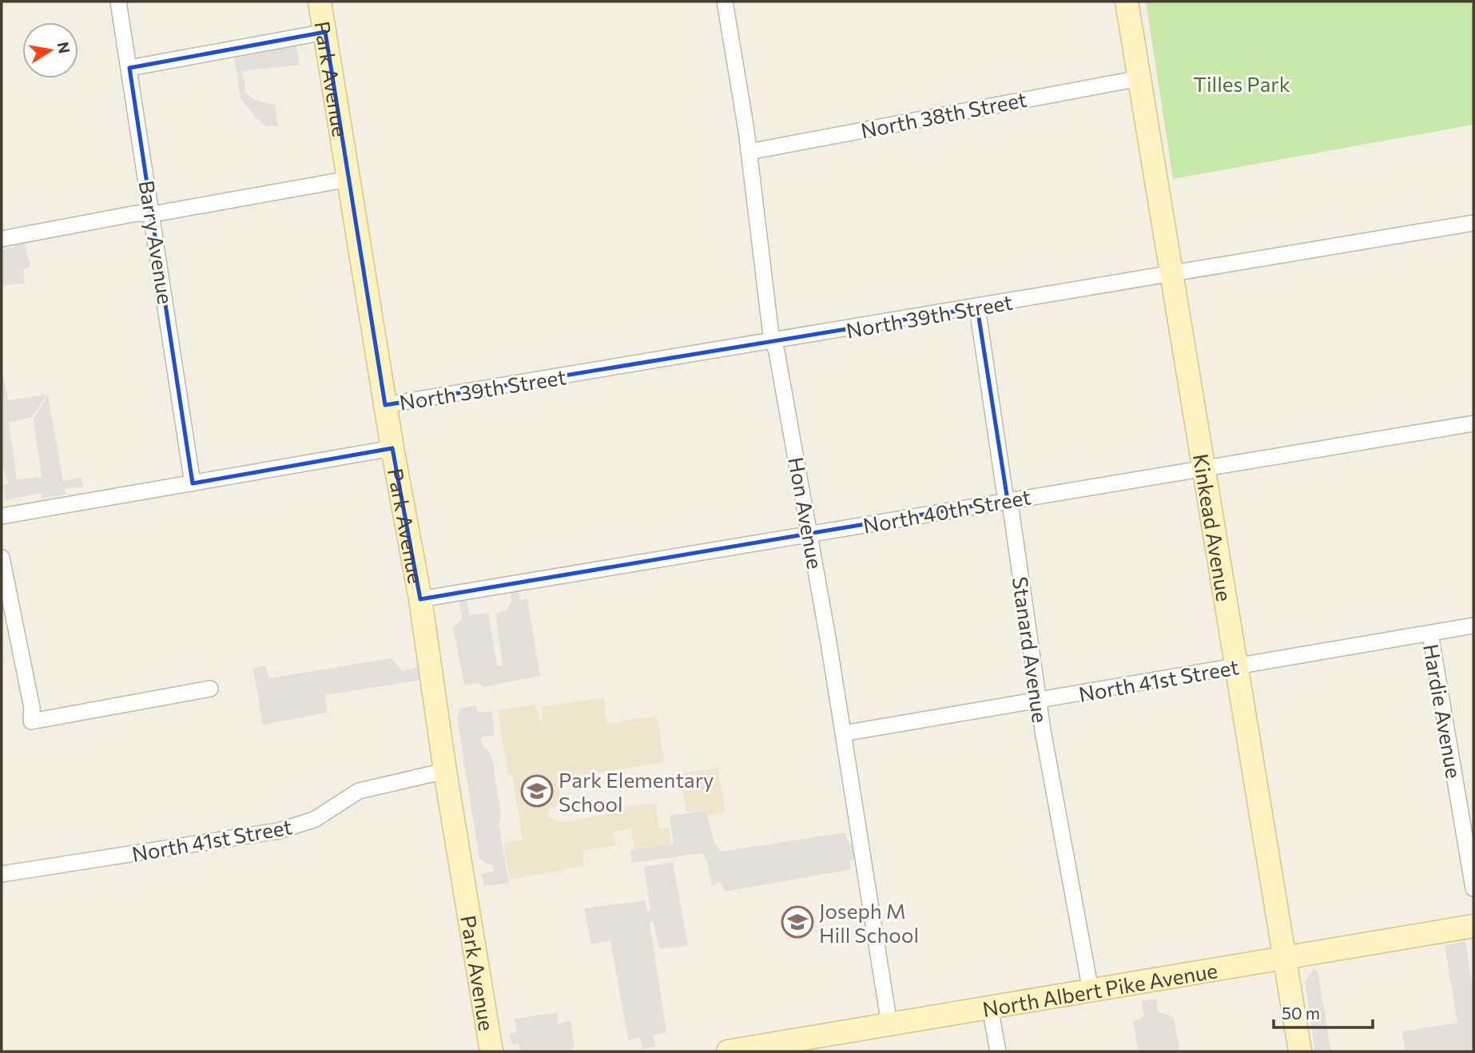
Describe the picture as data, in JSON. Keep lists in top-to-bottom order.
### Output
{
  "streets": {
    "street": [
      "Park Avenue",
      "North 38th Street",
      "Barry Avenue",
      "North 39th Street",
      "North 40th Street",
      "Hon Avenue",
      "Kinkead Avenue",
      "Stanard Avenue",
      "North 41st Street",
      "Hardie Avenue",
      "North Albert Pike Avenue"
    ]
  },
  "crossings": [
    ["Park Avenue", "North 39th Street"],
    ["Park Avenue", "North 40th Street"],
    ["Park Avenue", "North 41st Street"],
    ["North 38th Street", "Hon Avenue"],
    ["North 38th Street", "Kinkead Avenue"],
    ["North 39th Street", "Hon Avenue"],
    ["North 39th Street", "Kinkead Avenue"],
    ["North 39th Street", "Stanard Avenue"],
    ["North 40th Street", "Hon Avenue"],
    ["North 40th Street", "Kinkead Avenue"],
    ["North 40th Street", "Stanard Avenue"],
    ["Hon Avenue", "North 41st Street"],
    ["Hon Avenue", "North Albert Pike Avenue"],
    ["Kinkead Avenue", "North 41st Street"],
    ["Kinkead Avenue", "North Albert Pike Avenue"],
    ["Stanard Avenue", "North 41st Street"],
    ["Stanard Avenue", "North Albert Pike Avenue"],
    ["North 41st Street", "Hardie Avenue"]
  ],
  "parks": ["Tilles Park"],
  "places": {
    "school or university": ["Park Elementary School", "Joseph M Hill School"]
  },
  "scale_bar": "50 m",
  "north": "right"
}
